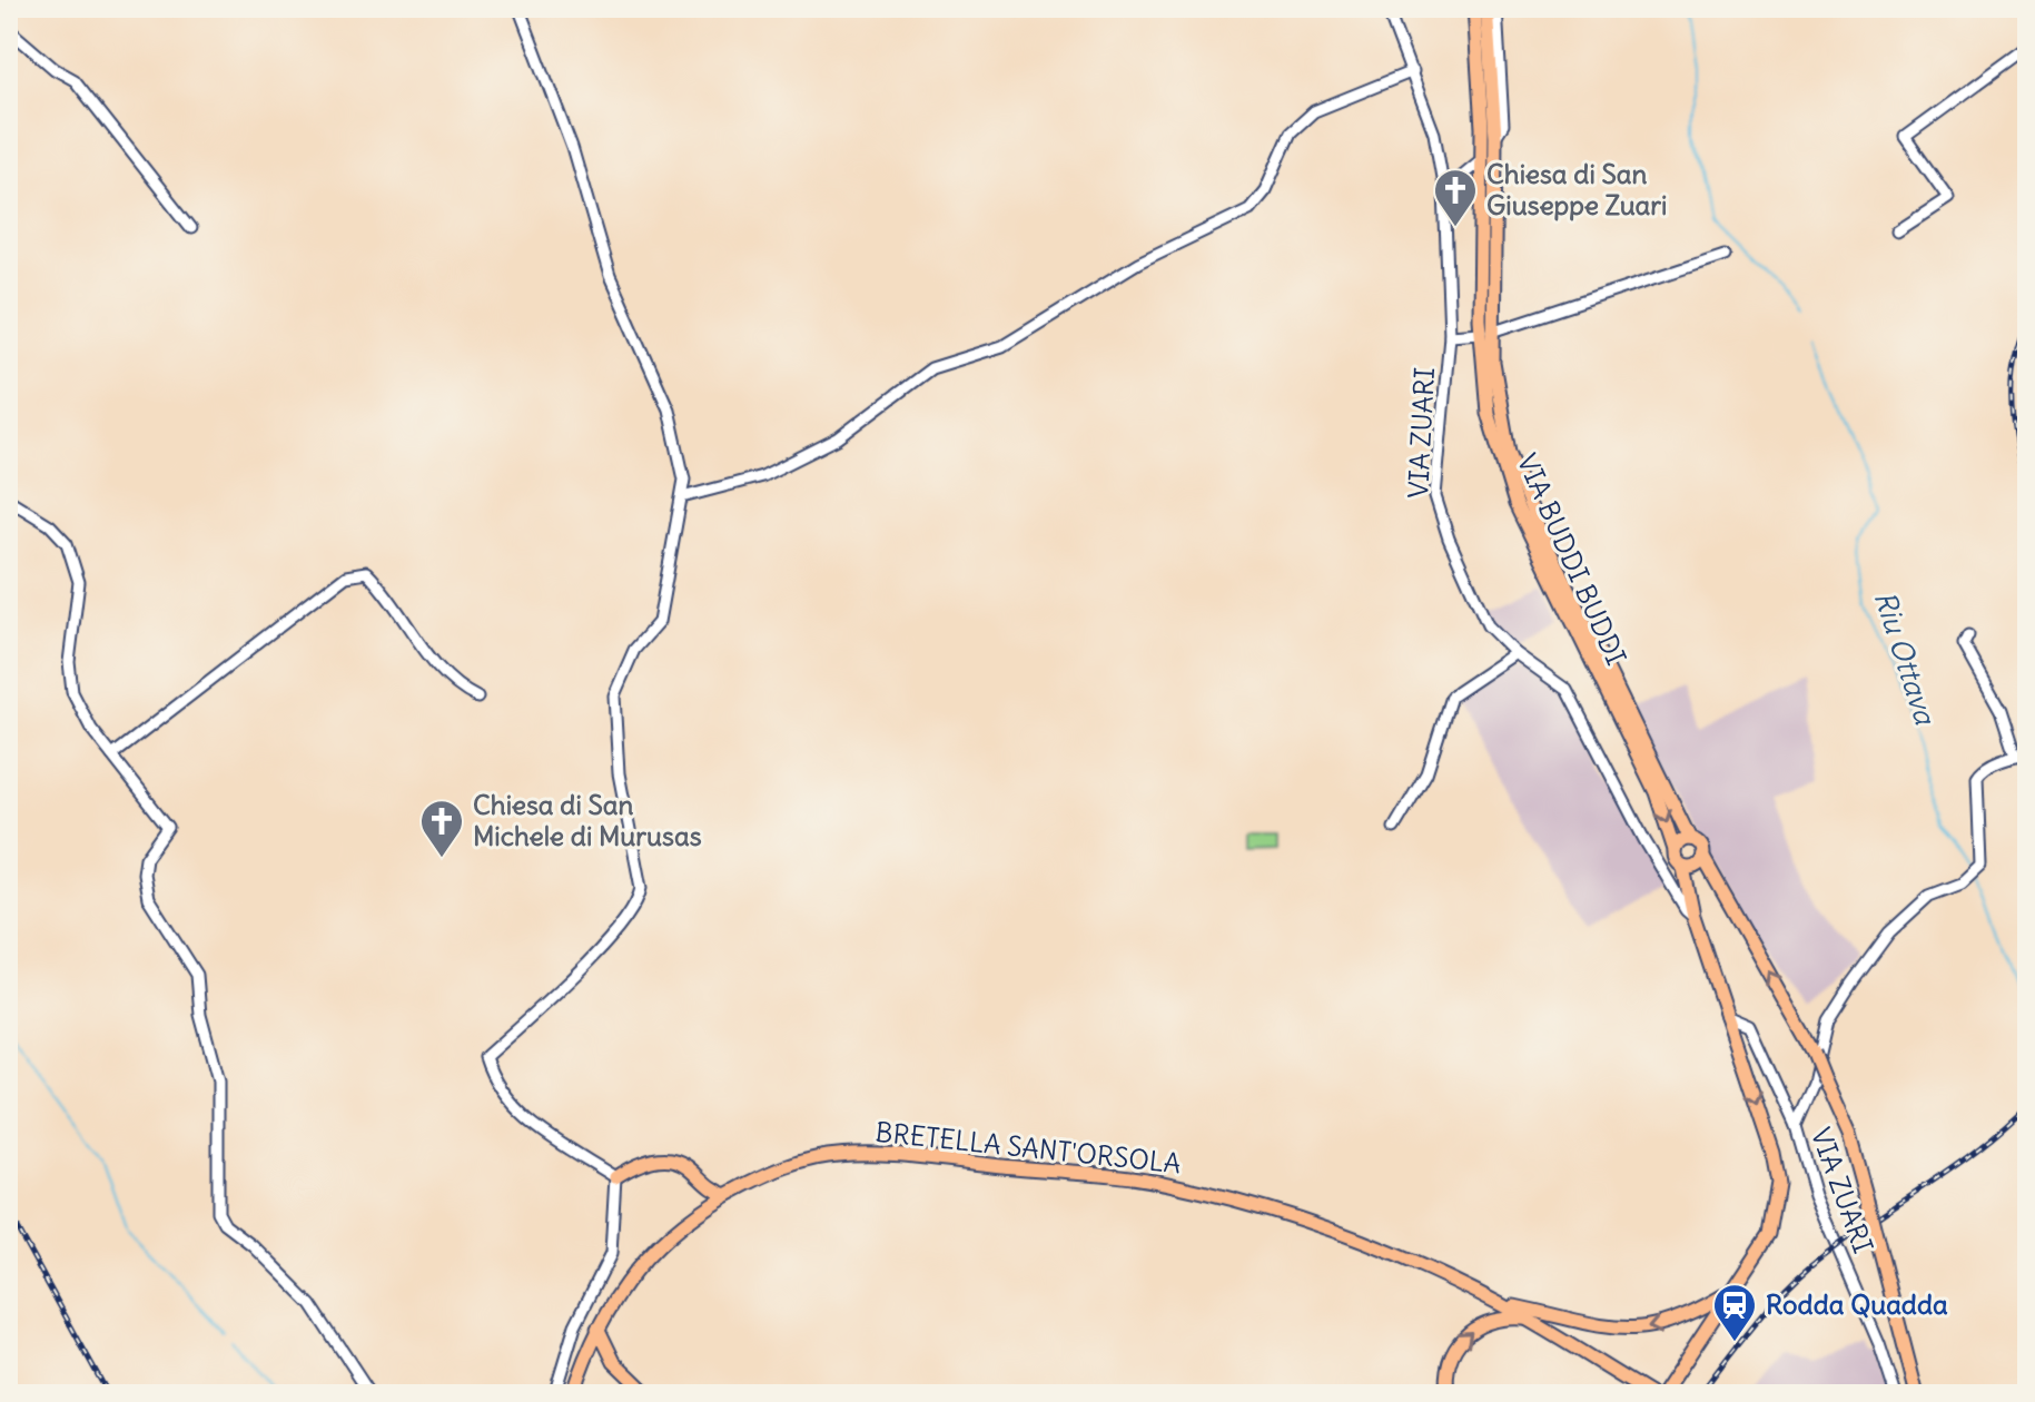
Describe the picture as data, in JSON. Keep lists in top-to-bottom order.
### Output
{
  "streets": {
    "main road": ["VIA BUDDI BUDDI", "BRETELLA SANT'ORSOLA"],
    "street": ["VIA ZUARI"]
  },
  "water": ["Riu Ottava"],
  "places": {
    "church": ["Chiesa di San Giuseppe Zuari", "Chiesa di San Michele di Murusas"],
    "station": ["Rodda Quadda"]
  }
}
